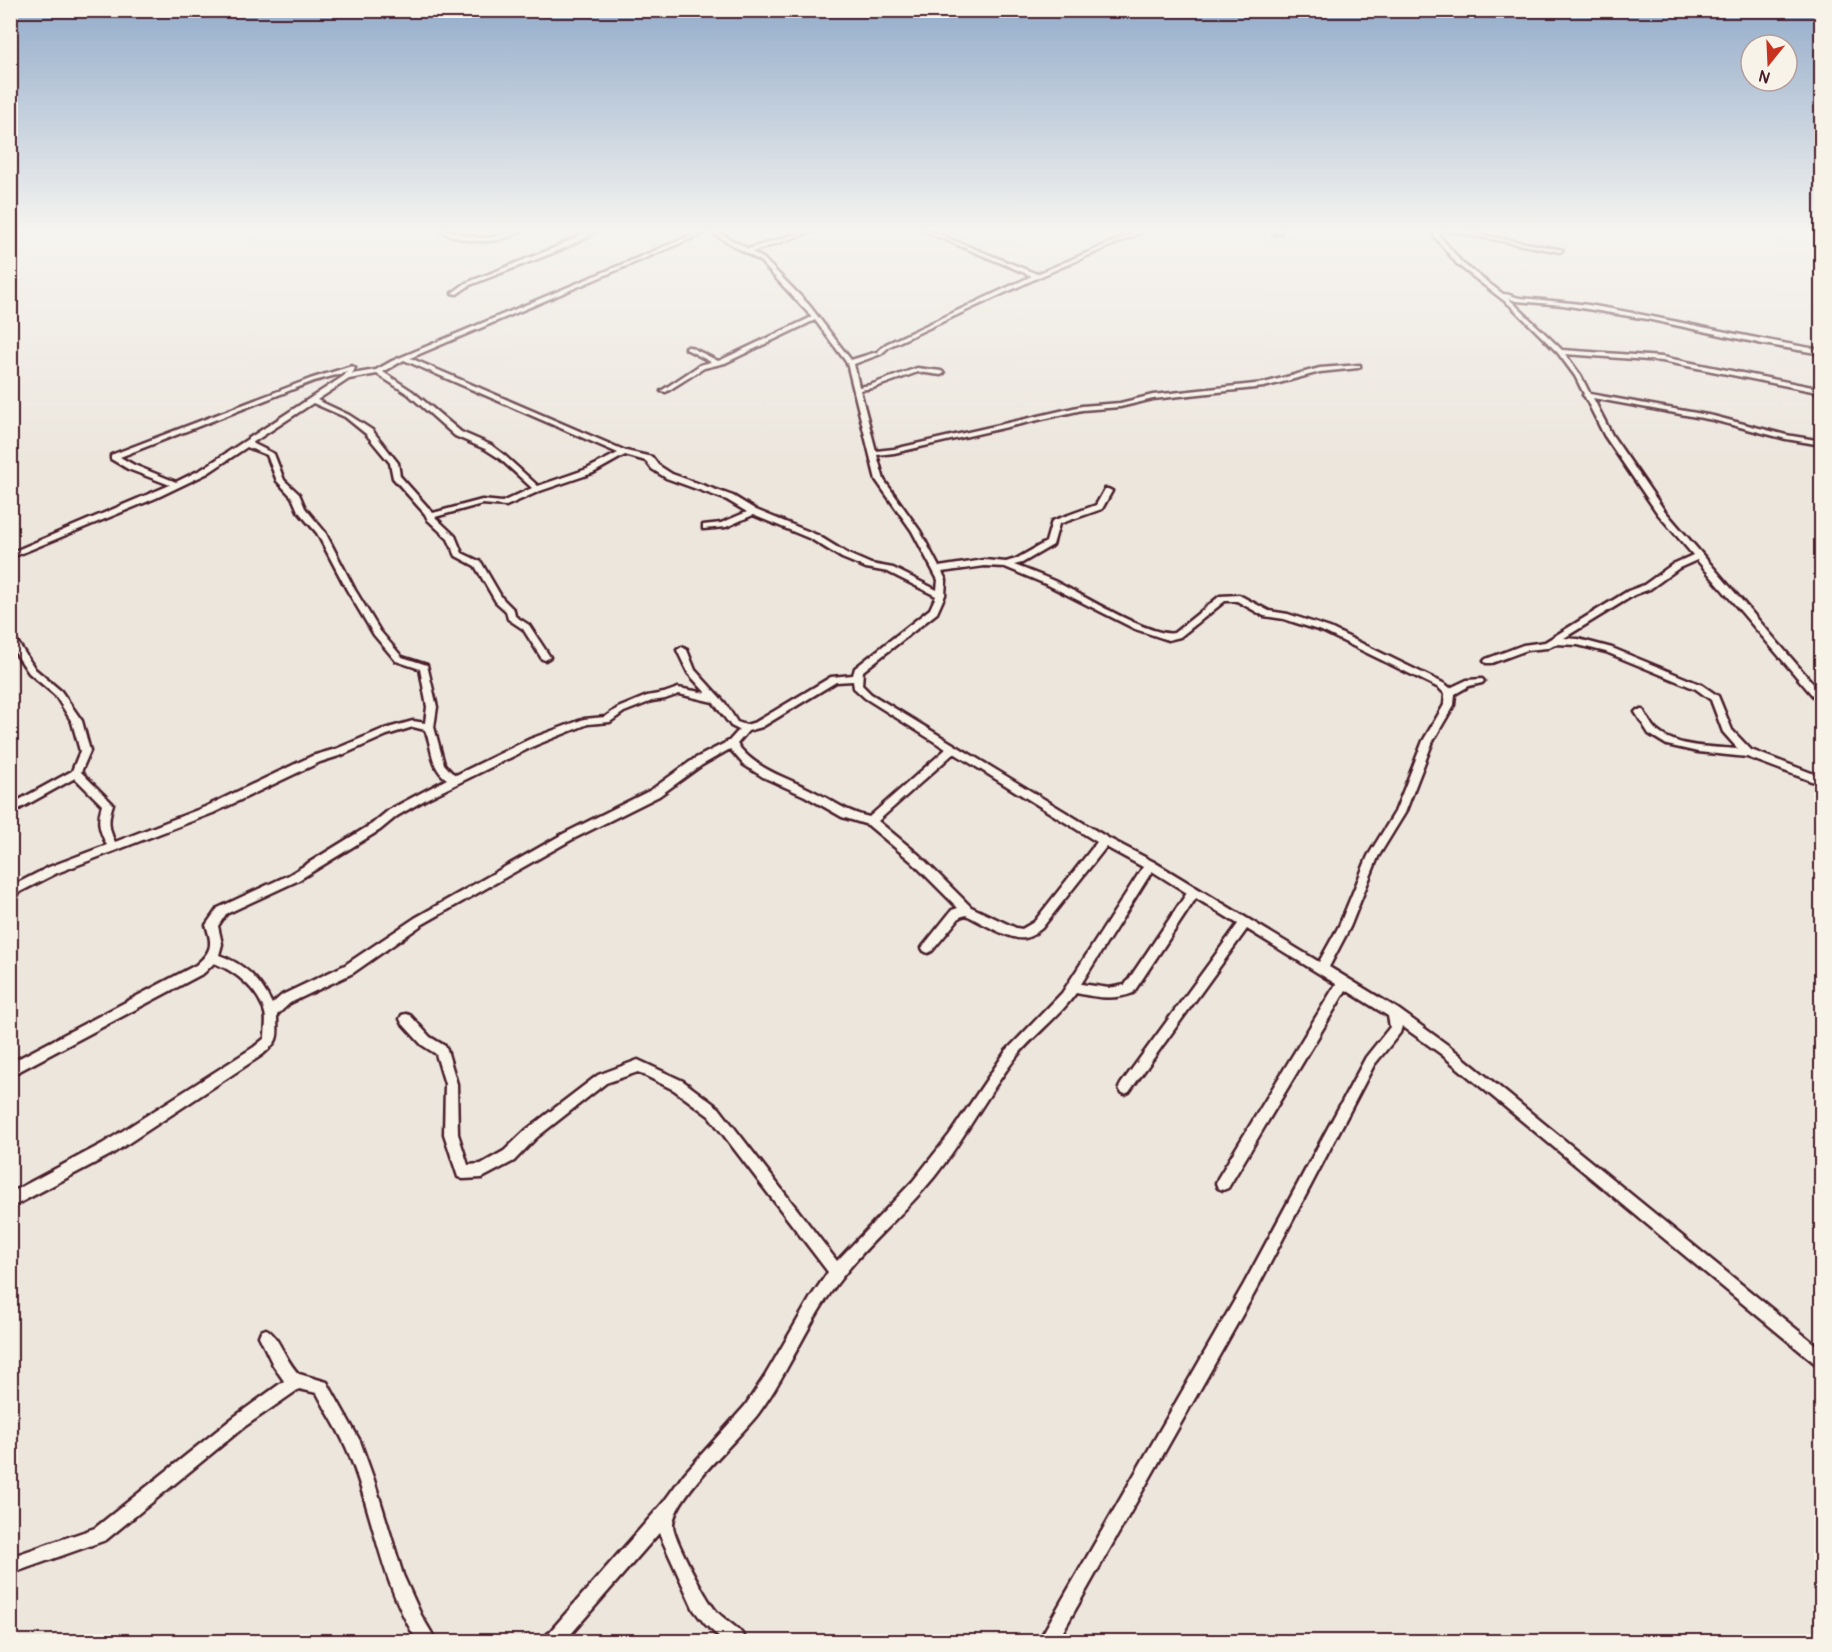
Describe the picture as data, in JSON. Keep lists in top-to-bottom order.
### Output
{
  "north": "bottom"
}
